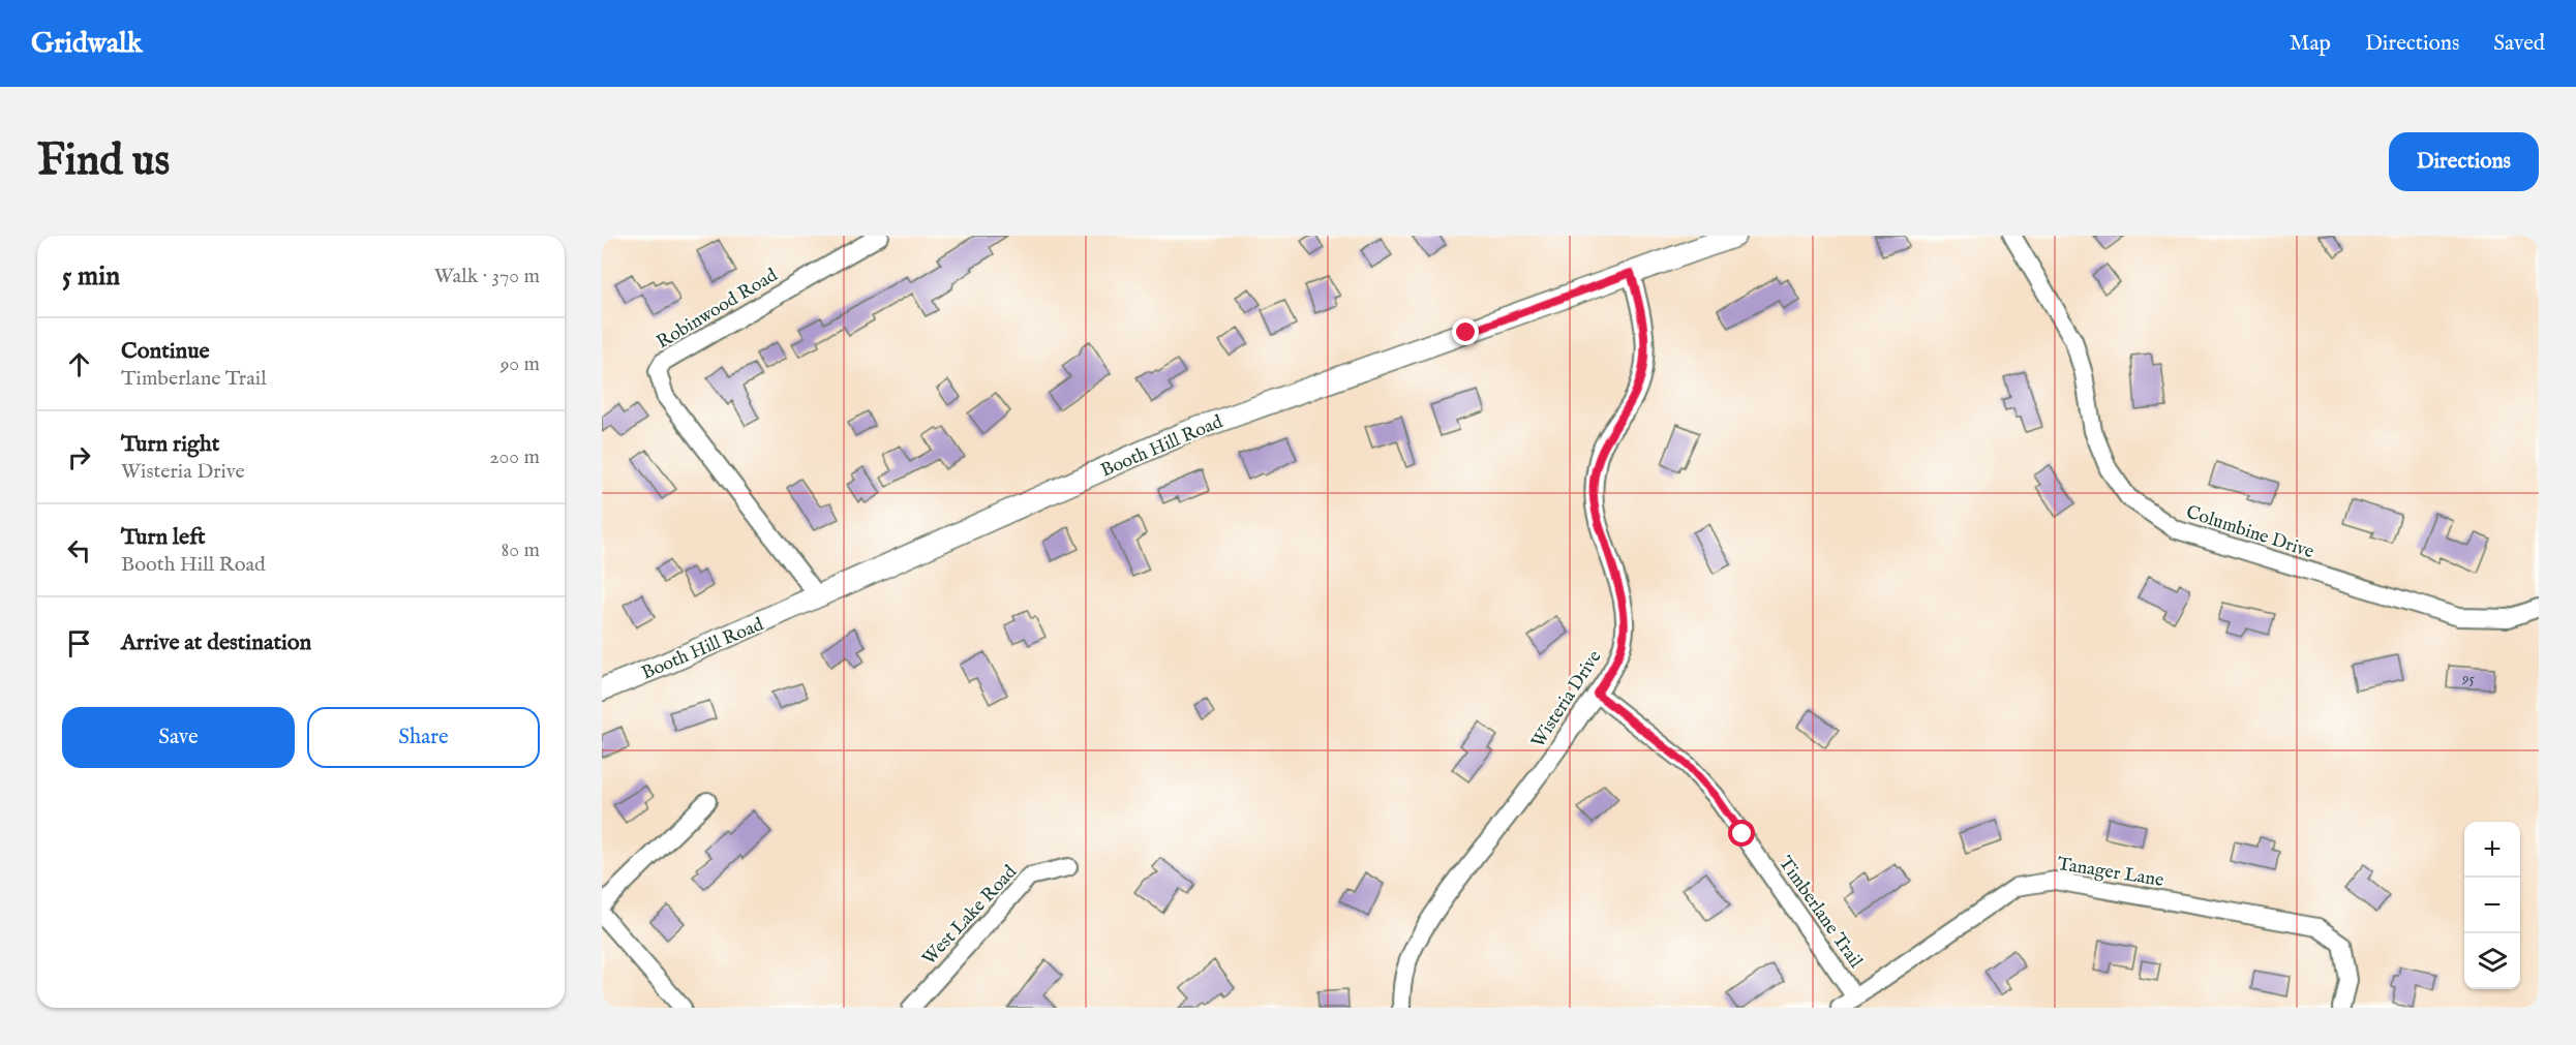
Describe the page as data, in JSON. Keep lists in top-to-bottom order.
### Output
{
  "streets": {
    "street": [
      "Robinwood Road",
      "Booth Hill Road",
      "Columbine Drive",
      "Wisteria Drive",
      "Tanager Lane",
      "Timberlane Trail",
      "West Lake Road"
    ]
  },
  "crossings": [
    ["Robinwood Road", "Booth Hill Road"],
    ["Booth Hill Road", "Wisteria Drive"],
    ["Wisteria Drive", "Timberlane Trail"],
    ["Tanager Lane", "Timberlane Trail"]
  ],
  "house_numbers": ["95"],
  "page": {
    "header": "Gridwalk",
    "nav": ["Map", "Directions", "Saved"],
    "buttons": [
      "Directions",
      ["Save", "Share"]
    ],
    "title": "Find us",
    "heading": ["5 min", "Walk · 370 m"],
    "list": [
      ["Continue", "Timberlane Trail", "90 m"],
      ["Turn right", "Wisteria Drive", "200 m"],
      ["Turn left", "Booth Hill Road", "80 m"],
      "Arrive at destination"
    ],
    "map_buttons": ["+", "−"]
  }
}
